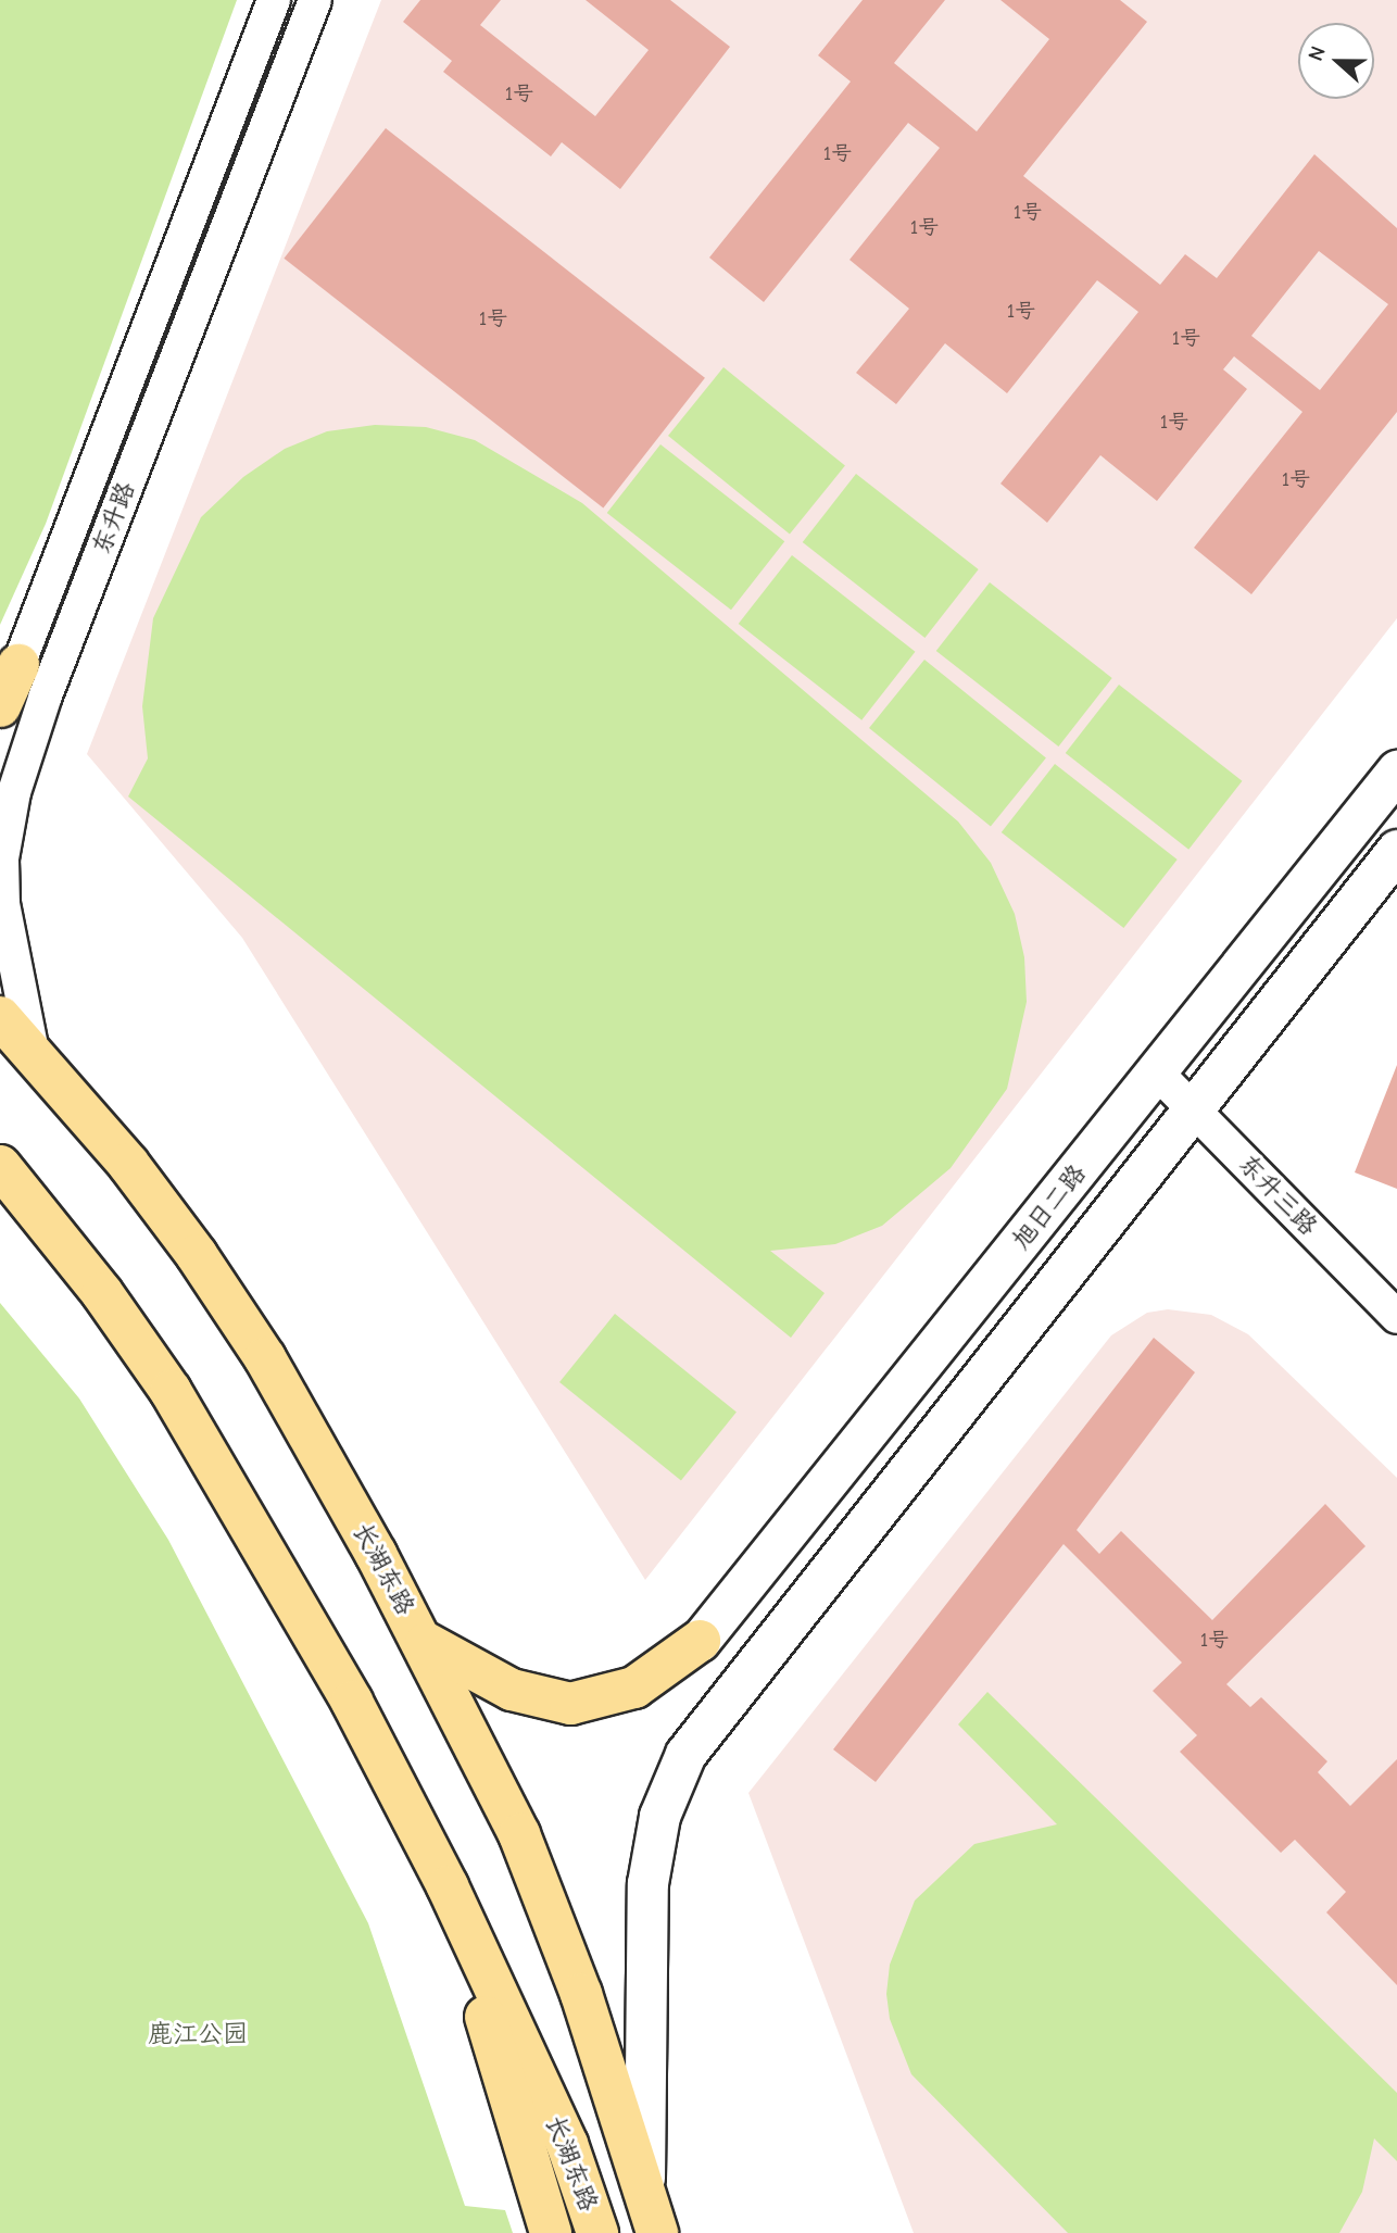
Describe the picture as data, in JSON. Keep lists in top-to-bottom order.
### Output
{
  "streets": {
    "main road": ["长湖东路"],
    "street": ["东升路", "东升三路", "旭日二路"]
  },
  "crossings": [
    ["东升路", "长湖东路"],
    ["东升三路", "旭日二路"],
    ["旭日二路", "长湖东路"]
  ],
  "parks": ["鹿江公园"],
  "house_numbers": [
    "1号",
    "1号",
    "1号",
    "1号",
    "1号",
    "1号",
    "1号",
    "1号",
    "1号",
    "1号"
  ],
  "north": "left"
}
